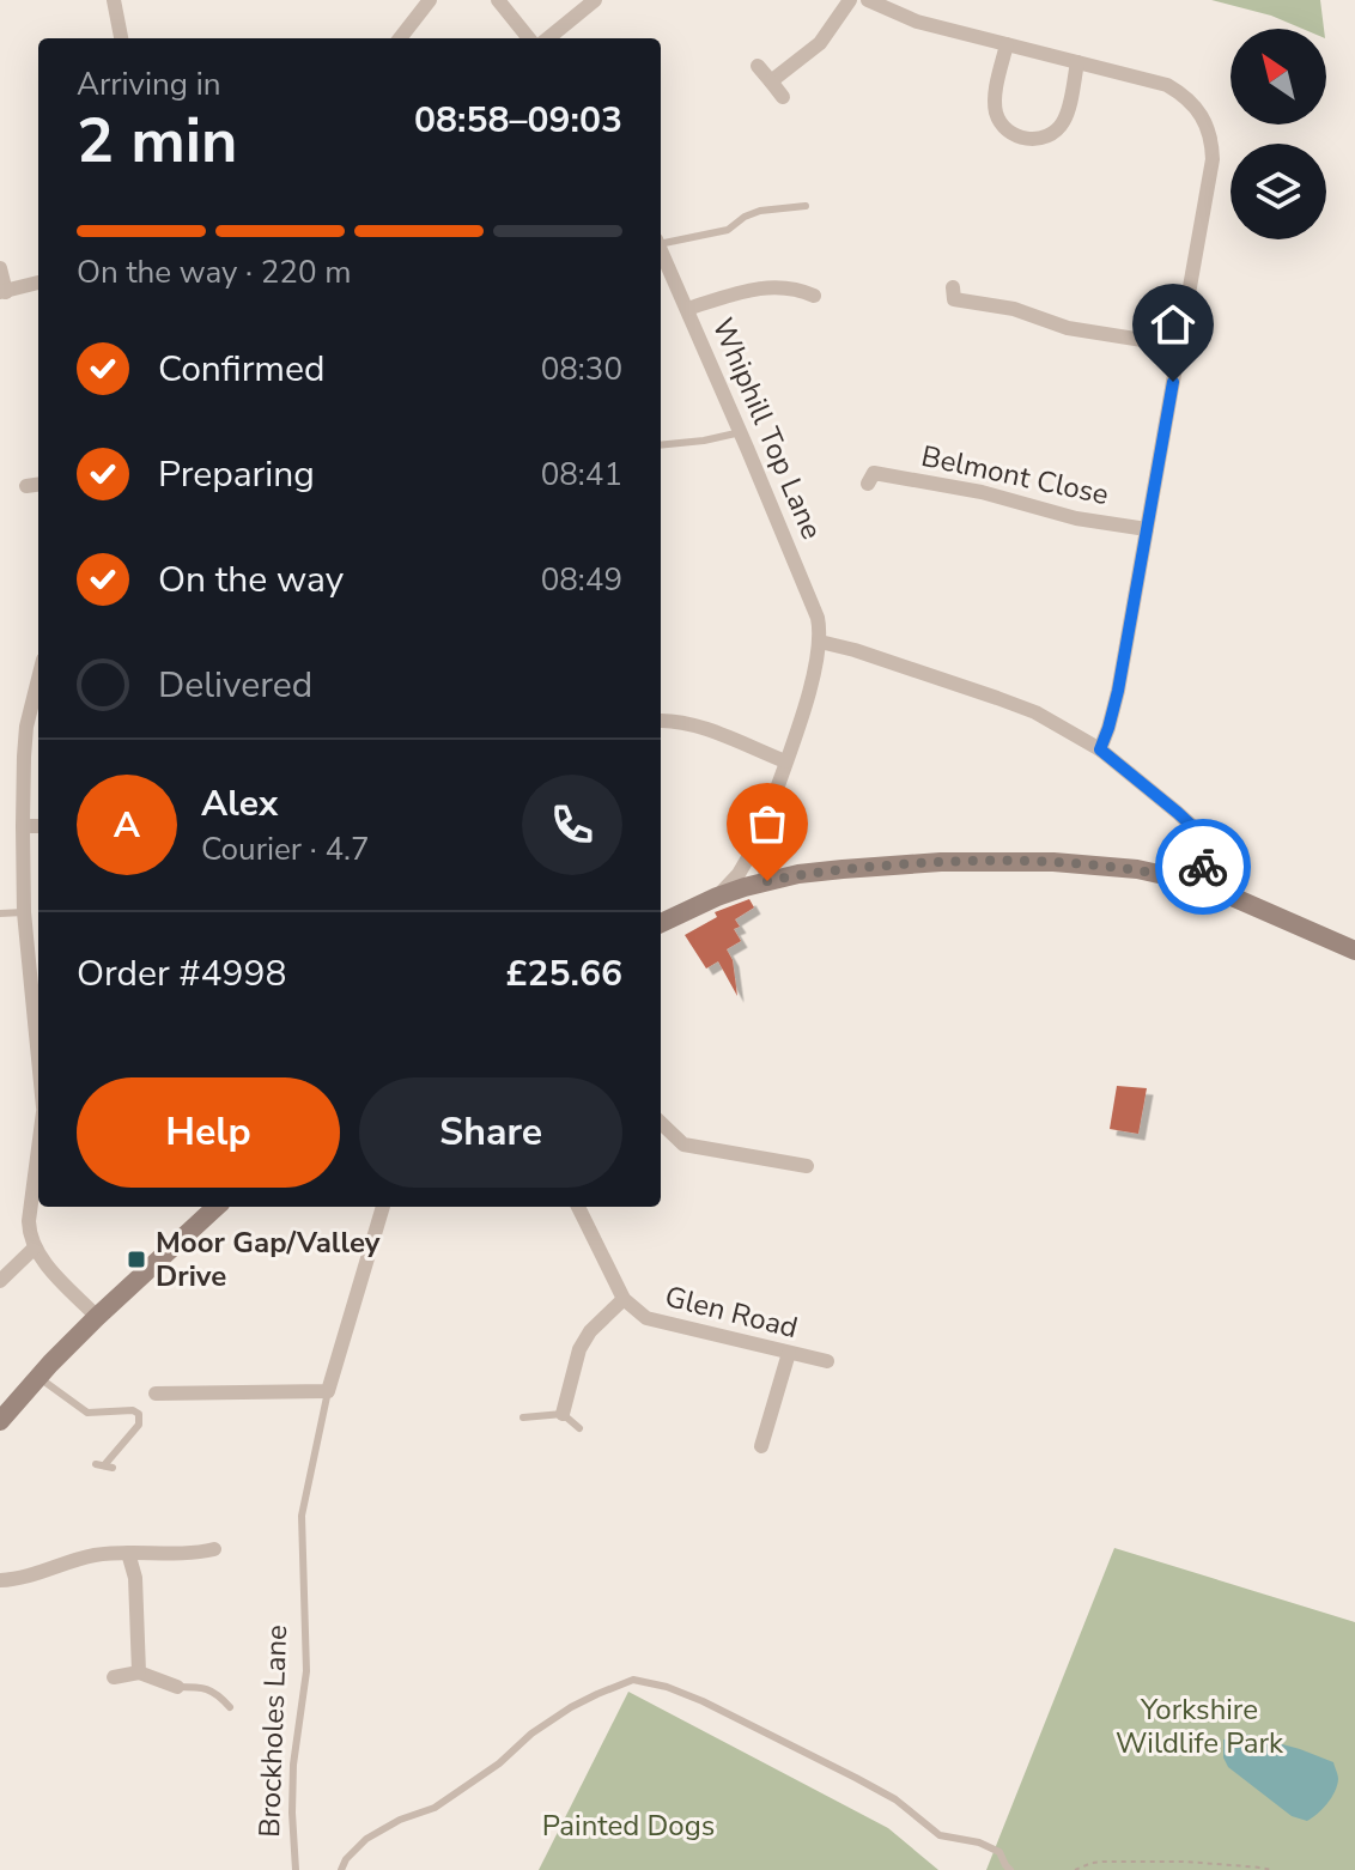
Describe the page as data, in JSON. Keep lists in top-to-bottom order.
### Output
{
  "streets": {
    "street": [
      "Whiphill Top Lane",
      "Belmont Close",
      "Glen Road",
      "Brockholes Lane"
    ]
  },
  "parks": ["Yorkshire Wildlife Park", "Painted Dogs"],
  "places": {
    "transit": ["Moor Gap/Valley Drive"]
  },
  "north": "top left",
  "page": {
    "heading": ["2 min", "Arriving in", "08:58–09:03"],
    "panel": [
      "Alex",
      "Courier · 4.7",
      "Order #4998",
      "£25.66"
    ],
    "bar": "On the way · 220 m",
    "list": [
      ["Confirmed", "08:30"],
      ["Preparing", "08:41"],
      ["On the way", "08:49"],
      "Delivered"
    ],
    "round": "A",
    "buttons": ["Help", "Share"]
  }
}
